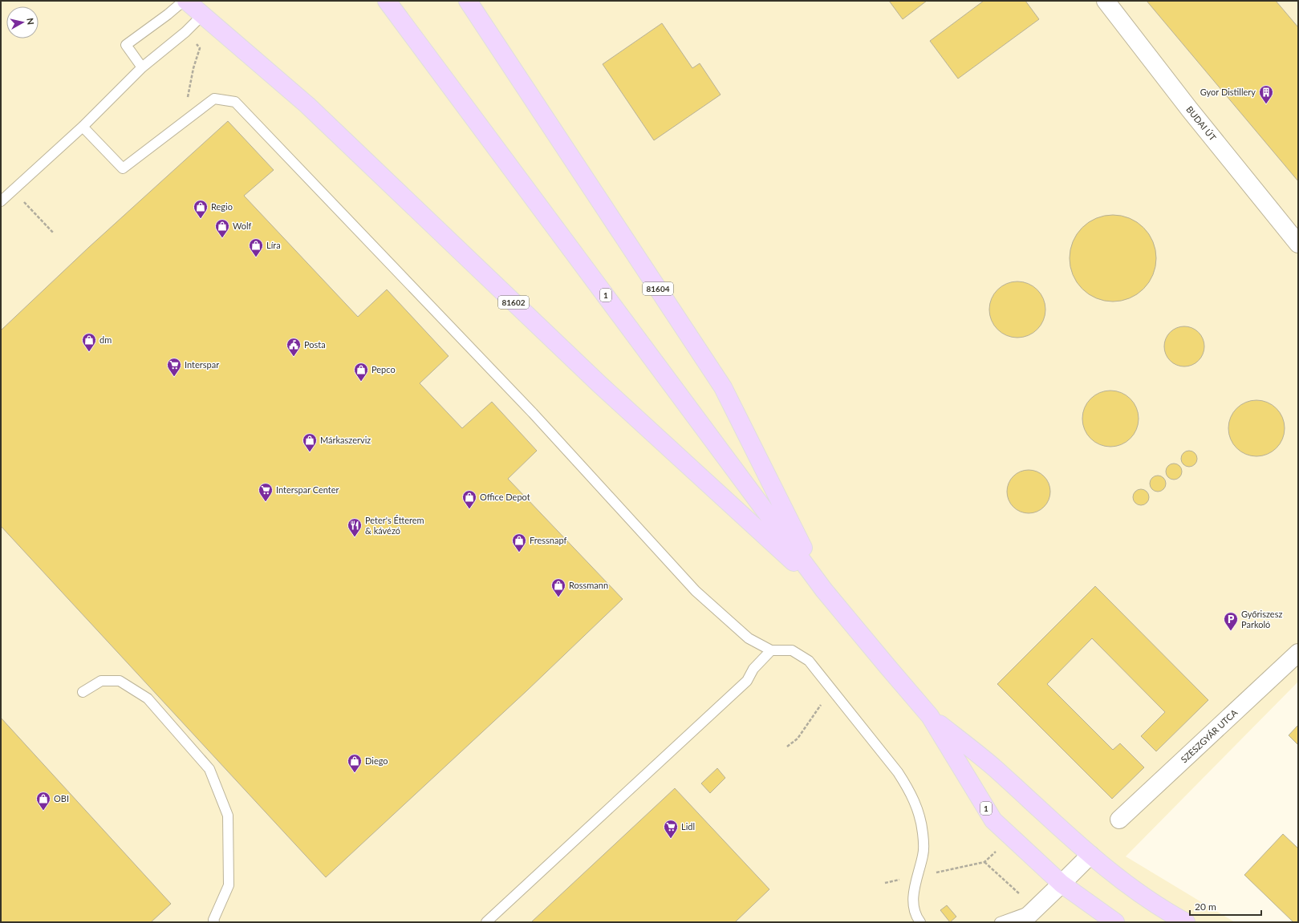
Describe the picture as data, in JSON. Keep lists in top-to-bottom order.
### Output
{
  "streets": {
    "main road": ["81604", "1", "81602"],
    "street": ["BUDAI ÚT", "SZESZGYÁR UTCA"]
  },
  "crossings": [
    ["81604", "1"],
    ["81604", "81602"],
    ["1", "81602"]
  ],
  "places": {
    "building": ["Gyor Distillery"],
    "shop": [
      "Regio",
      "Wolf",
      "Líra",
      "dm",
      "Pepco",
      "Márkaszerviz",
      "Office Depot",
      "Fressnapf",
      "Rossmann",
      "Diego",
      "OBI"
    ],
    "public building": ["Posta"],
    "supermarket": ["Interspar", "Interspar Center", "Lidl"],
    "restaurant": ["Peter's Étterem & kávézó"],
    "parking": ["Győriszesz Parkoló"]
  },
  "scale_bar": "20 m",
  "north": "right"
}
